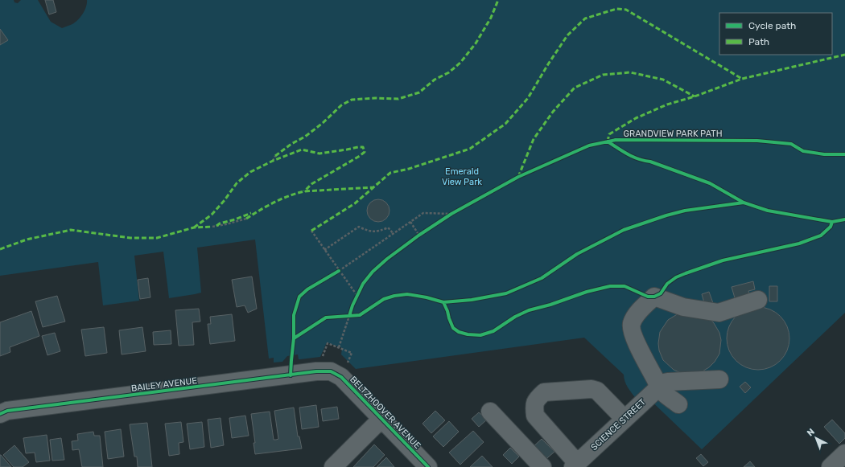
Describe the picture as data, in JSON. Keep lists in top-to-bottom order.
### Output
{
  "streets": {
    "street": ["BAILEY AVENUE", "BELTZHOOVER AVENUE", "SCIENCE STREET"],
    "cycle path": ["GRANDVIEW PARK PATH"]
  },
  "crossings": [
    ["BAILEY AVENUE", "BELTZHOOVER AVENUE"]
  ],
  "parks": ["Emerald View Park"],
  "legend": ["Cycle path", "Path"],
  "north": "top left"
}
